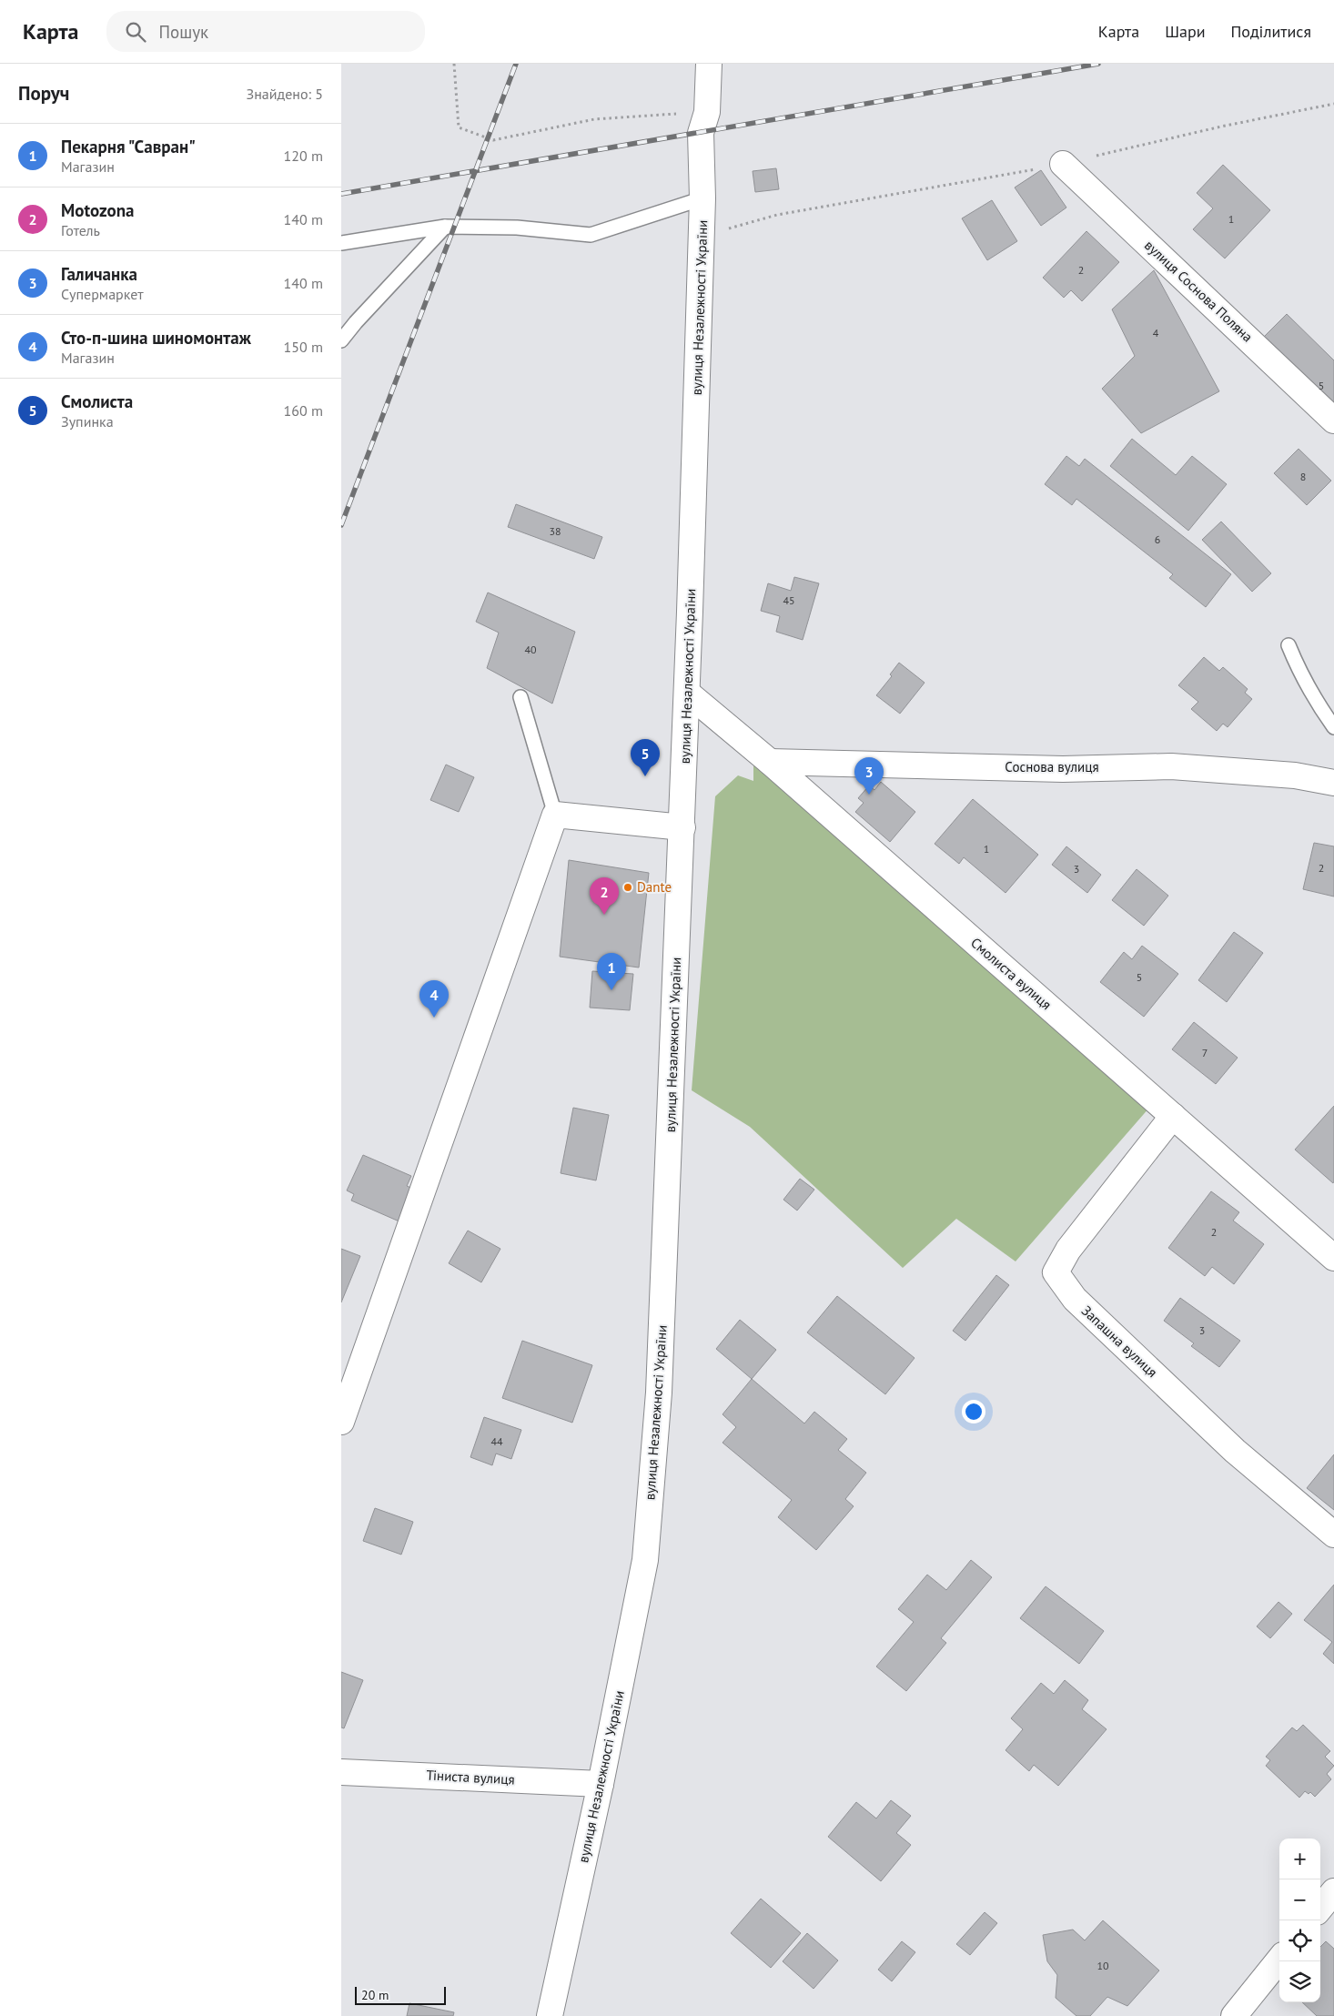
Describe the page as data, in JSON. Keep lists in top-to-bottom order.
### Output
{
  "streets": {
    "street": [
      "вулиця Соснова Поляна",
      "вулиця Незалежності України",
      "Соснова вулиця",
      "Смолиста вулиця",
      "Запашна вулиця",
      "Тіниста вулиця"
    ]
  },
  "crossings": [
    ["вулиця Незалежності України", "Смолиста вулиця"],
    ["вулиця Незалежності України", "Тіниста вулиця"],
    ["Соснова вулиця", "Смолиста вулиця"],
    ["Смолиста вулиця", "Запашна вулиця"]
  ],
  "places": ["Dante"],
  "house_numbers": [
    "1",
    "2",
    "4",
    "5",
    "8",
    "38",
    "6",
    "45",
    "40",
    "1",
    "2",
    "3",
    "5",
    "7",
    "2",
    "3",
    "44",
    "10"
  ],
  "scale_bar": "20 m",
  "page": {
    "header": "Карта",
    "search": "Пошук",
    "nav": ["Карта", "Шари", "Поділитися"],
    "heading": ["Поруч", "Знайдено: 5"],
    "list": [
      {
        "mark": "1",
        "name": "Пекарня \"Савран\"",
        "note": "Магазин",
        "value": "120 m"
      },
      {
        "mark": "2",
        "name": "Motozona",
        "note": "Готель",
        "value": "140 m"
      },
      {
        "mark": "3",
        "name": "Галичанка",
        "note": "Супермаркет",
        "value": "140 m"
      },
      {
        "mark": "4",
        "name": "Сто-п-шина шиномонтаж",
        "note": "Магазин",
        "value": "150 m"
      },
      {
        "mark": "5",
        "name": "Смолиста",
        "note": "Зупинка",
        "value": "160 m"
      }
    ],
    "pins": [
      "5",
      "3",
      "2",
      "1",
      "4"
    ],
    "map_buttons": ["+", "−"],
    "scale": "20 m"
  }
}
